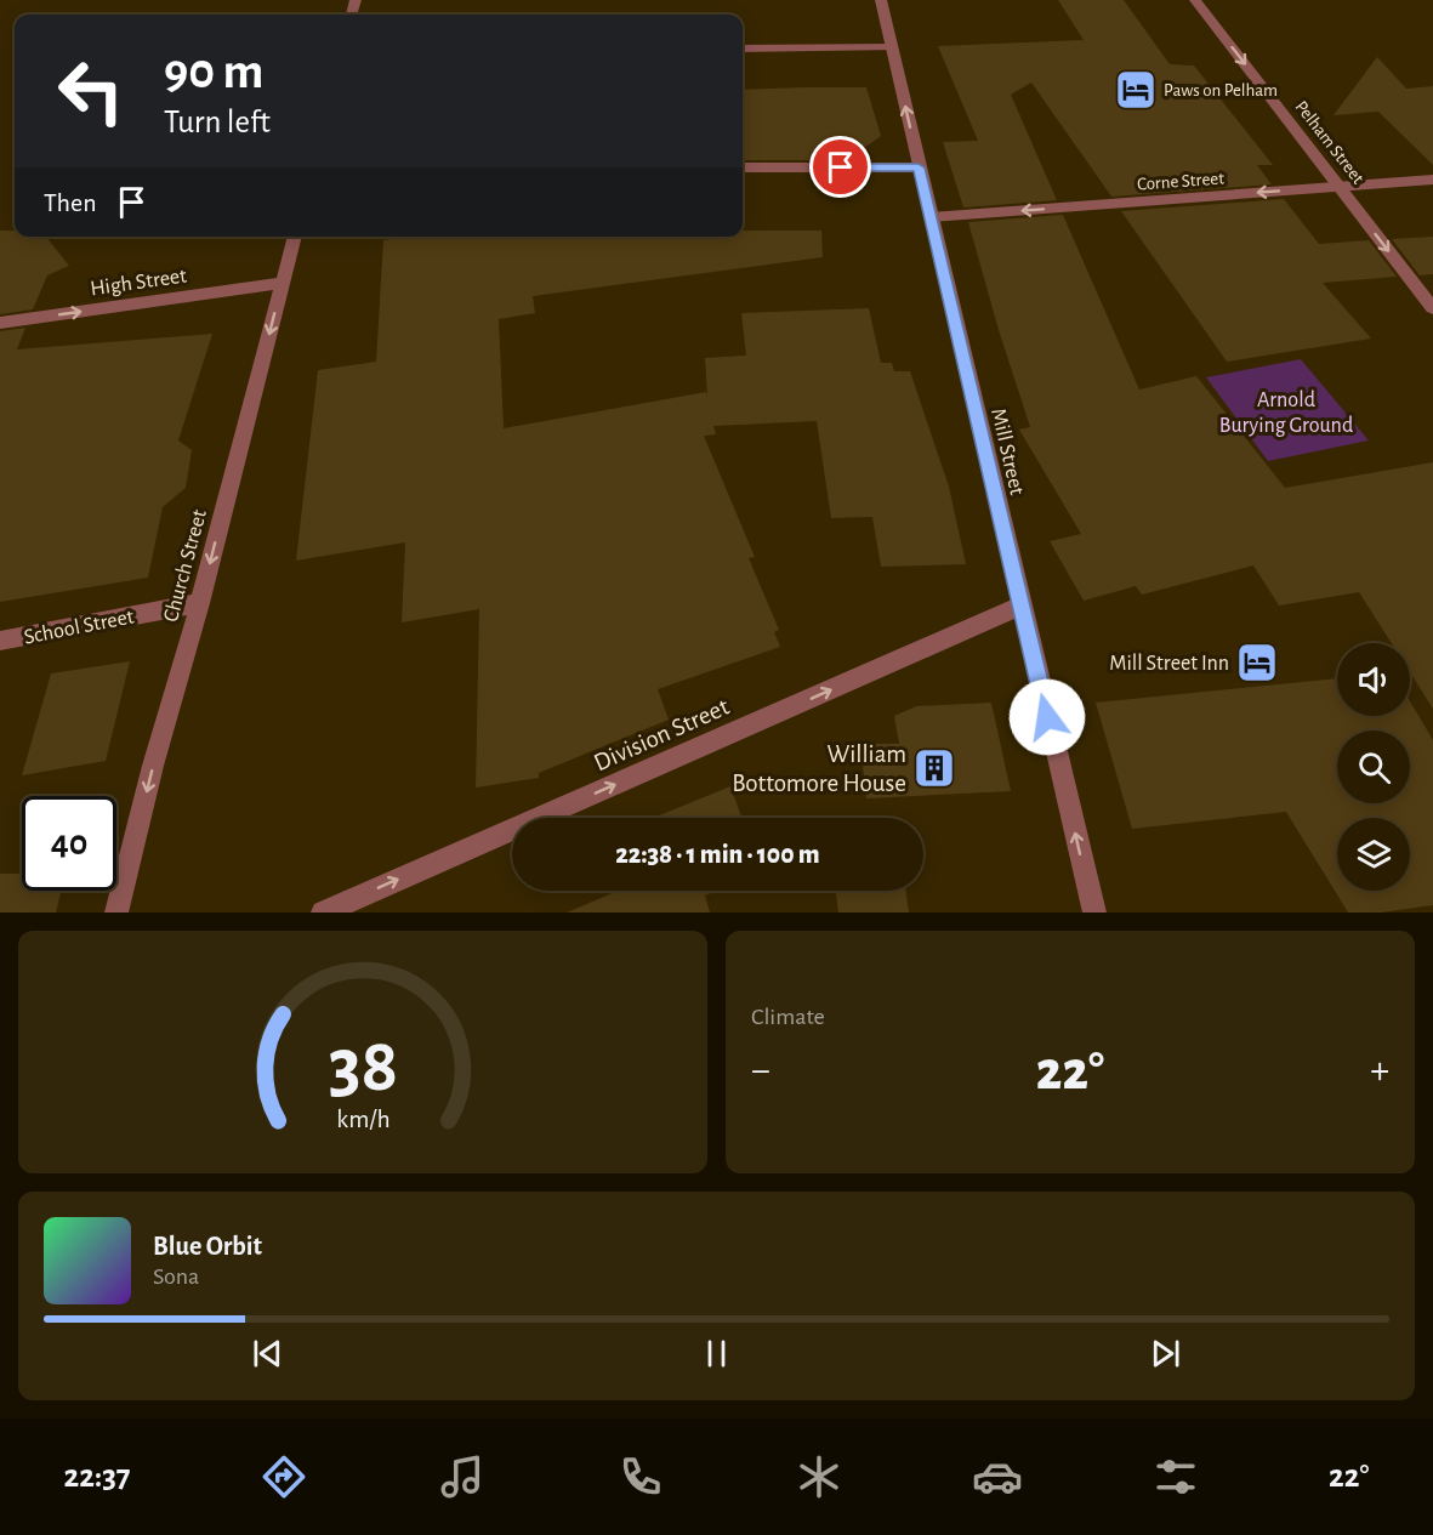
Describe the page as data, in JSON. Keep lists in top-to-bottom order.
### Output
{
  "streets": {
    "street": [
      "Pelham Street",
      "Corne Street",
      "High Street",
      "Mill Street",
      "Church Street",
      "School Street",
      "Division Street"
    ]
  },
  "crossings": [
    ["Pelham Street", "Corne Street"],
    ["Corne Street", "Mill Street"],
    ["High Street", "Church Street"],
    ["Mill Street", "Division Street"],
    ["Church Street", "School Street"]
  ],
  "one_way": [
    "Pelham Street",
    "Corne Street",
    "High Street",
    "Mill Street",
    "Church Street",
    "Division Street"
  ],
  "parks": ["Arnold Burying Ground"],
  "places": {
    "hotel": ["Paws on Pelham", "Mill Street Inn"],
    "building": ["William Bottomore House"]
  },
  "page": {
    "turn": ["90 m", "Turn left"],
    "then": "Then",
    "limit": "40",
    "trip": "22:38 · 1 min · 100 m",
    "tile": "Climate",
    "heat": ["−", "22°", "+"],
    "song": ["Blue Orbit", "Sona"],
    "tabs": ["22:37", "22°"],
    "gauge": ["38", "km/h"]
  }
}
